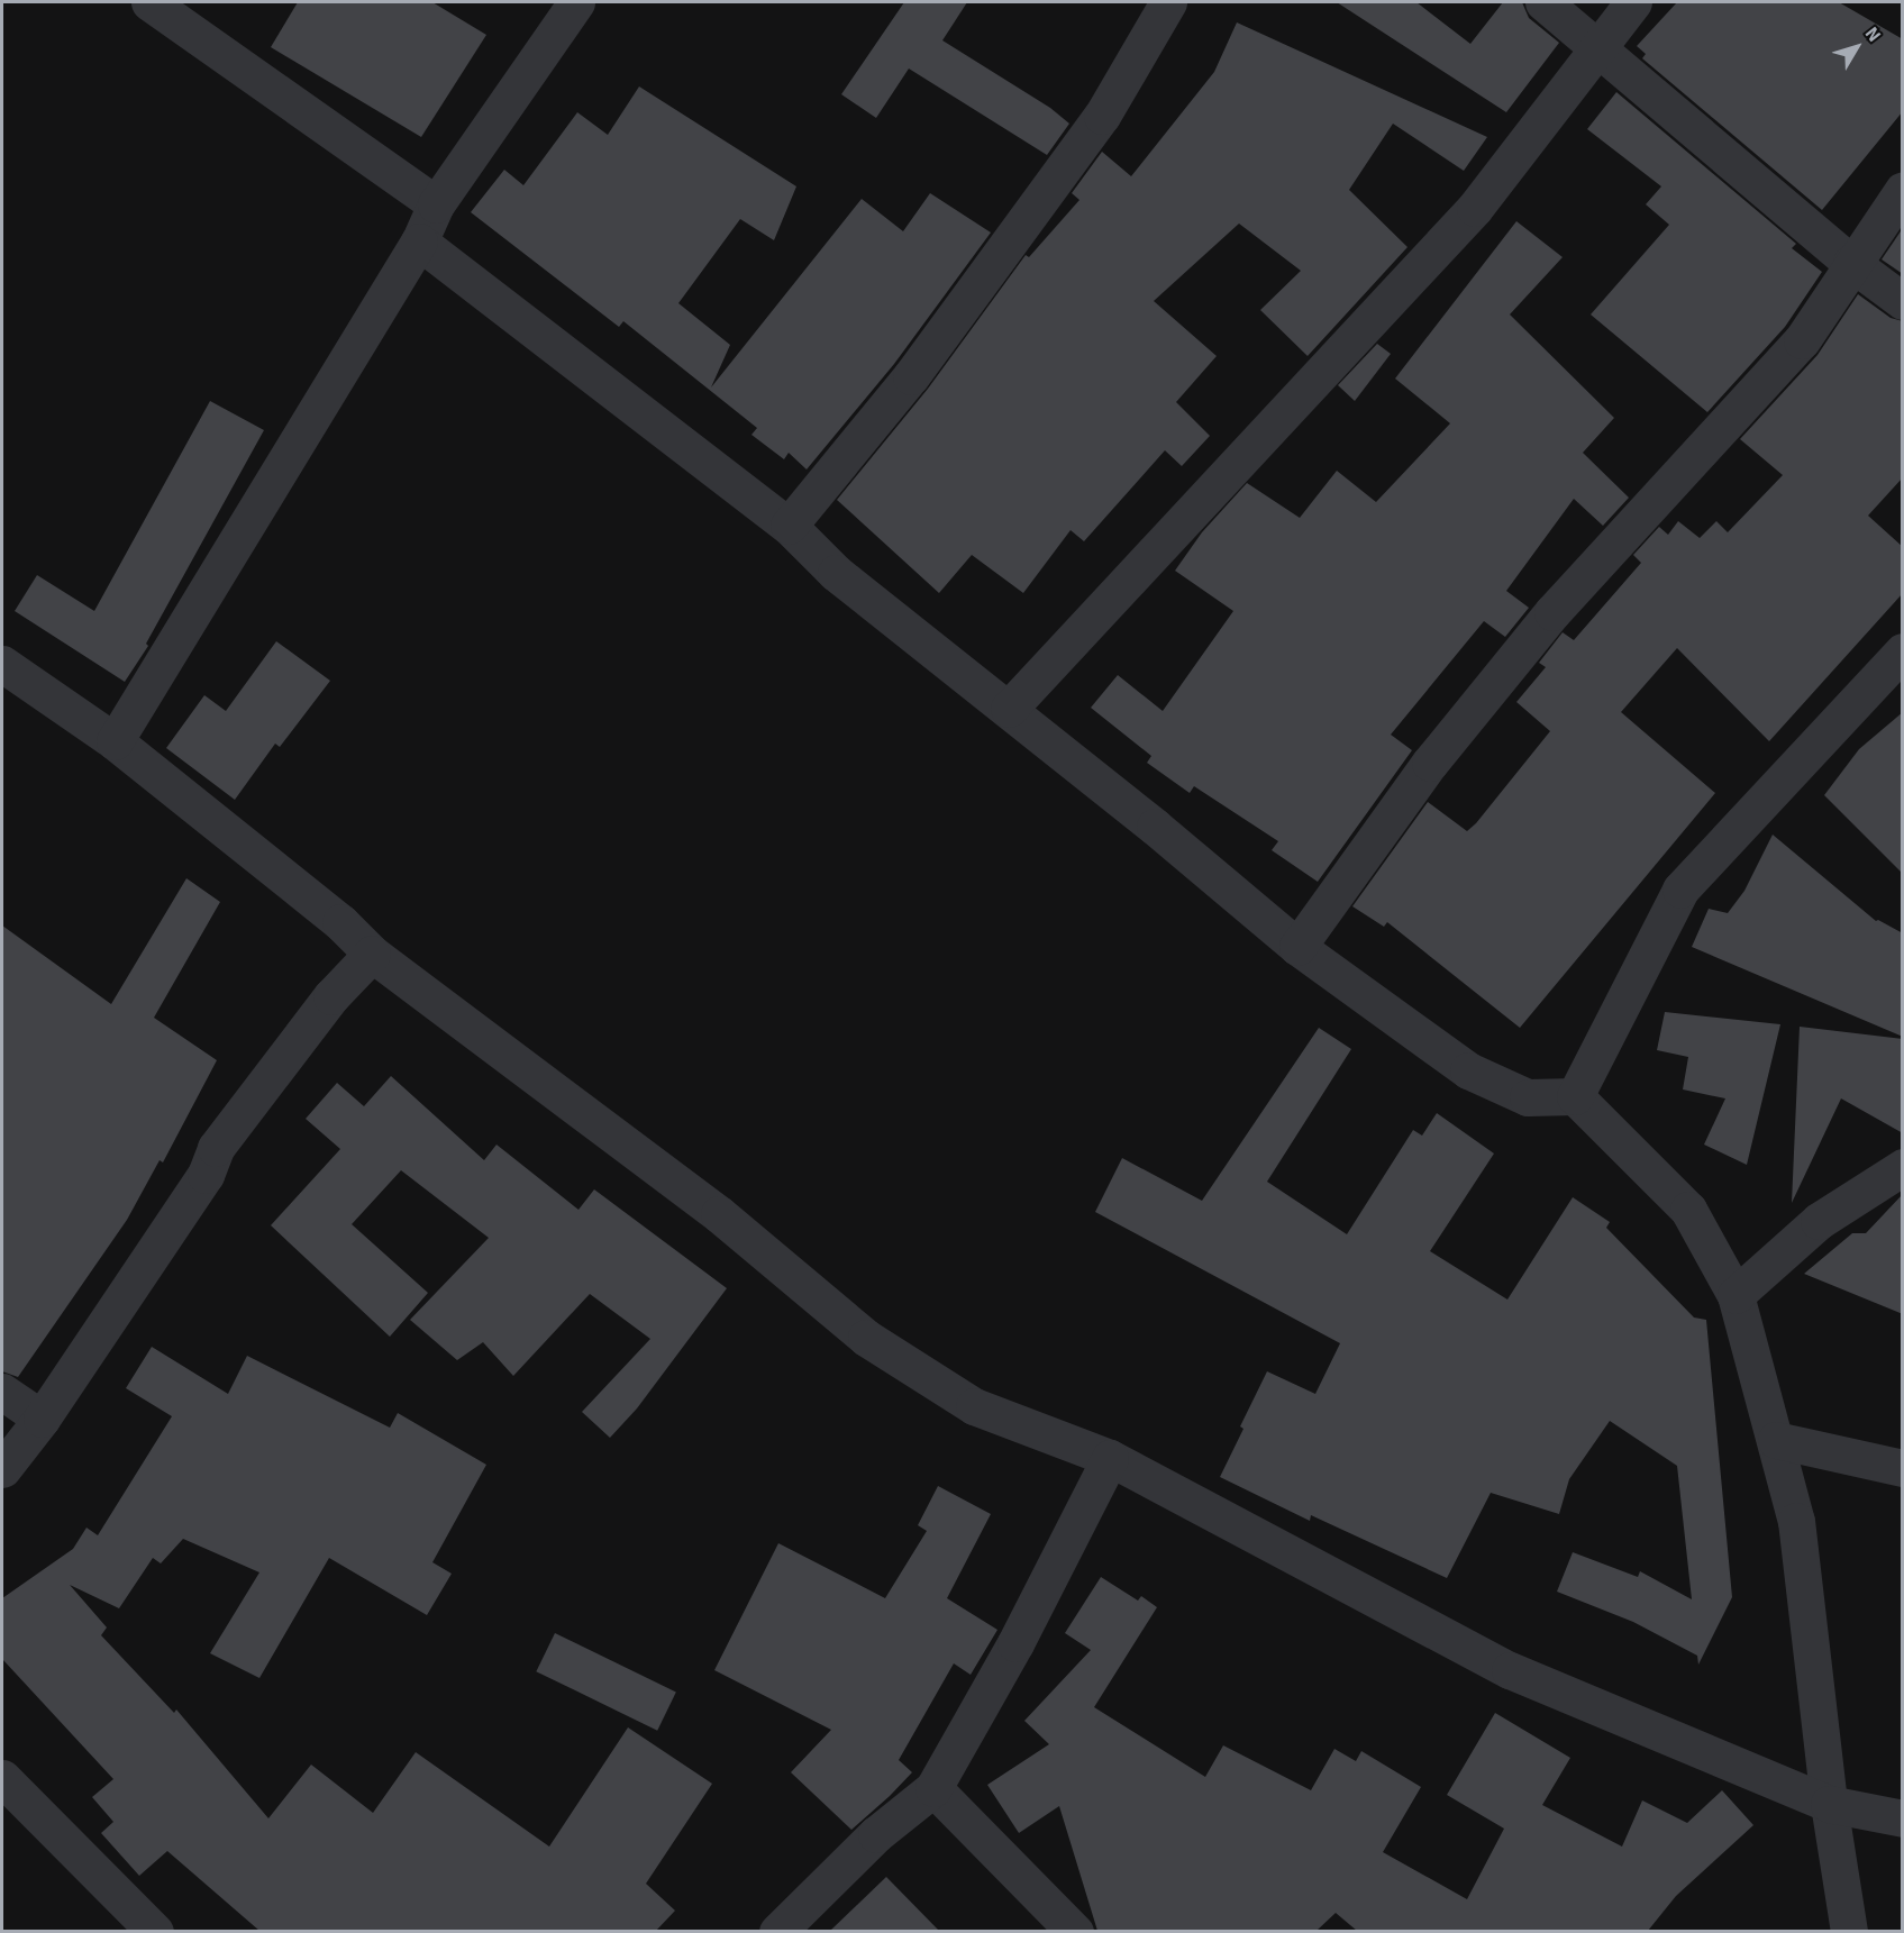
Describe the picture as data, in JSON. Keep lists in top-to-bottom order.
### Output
{
  "north": "top right"
}
